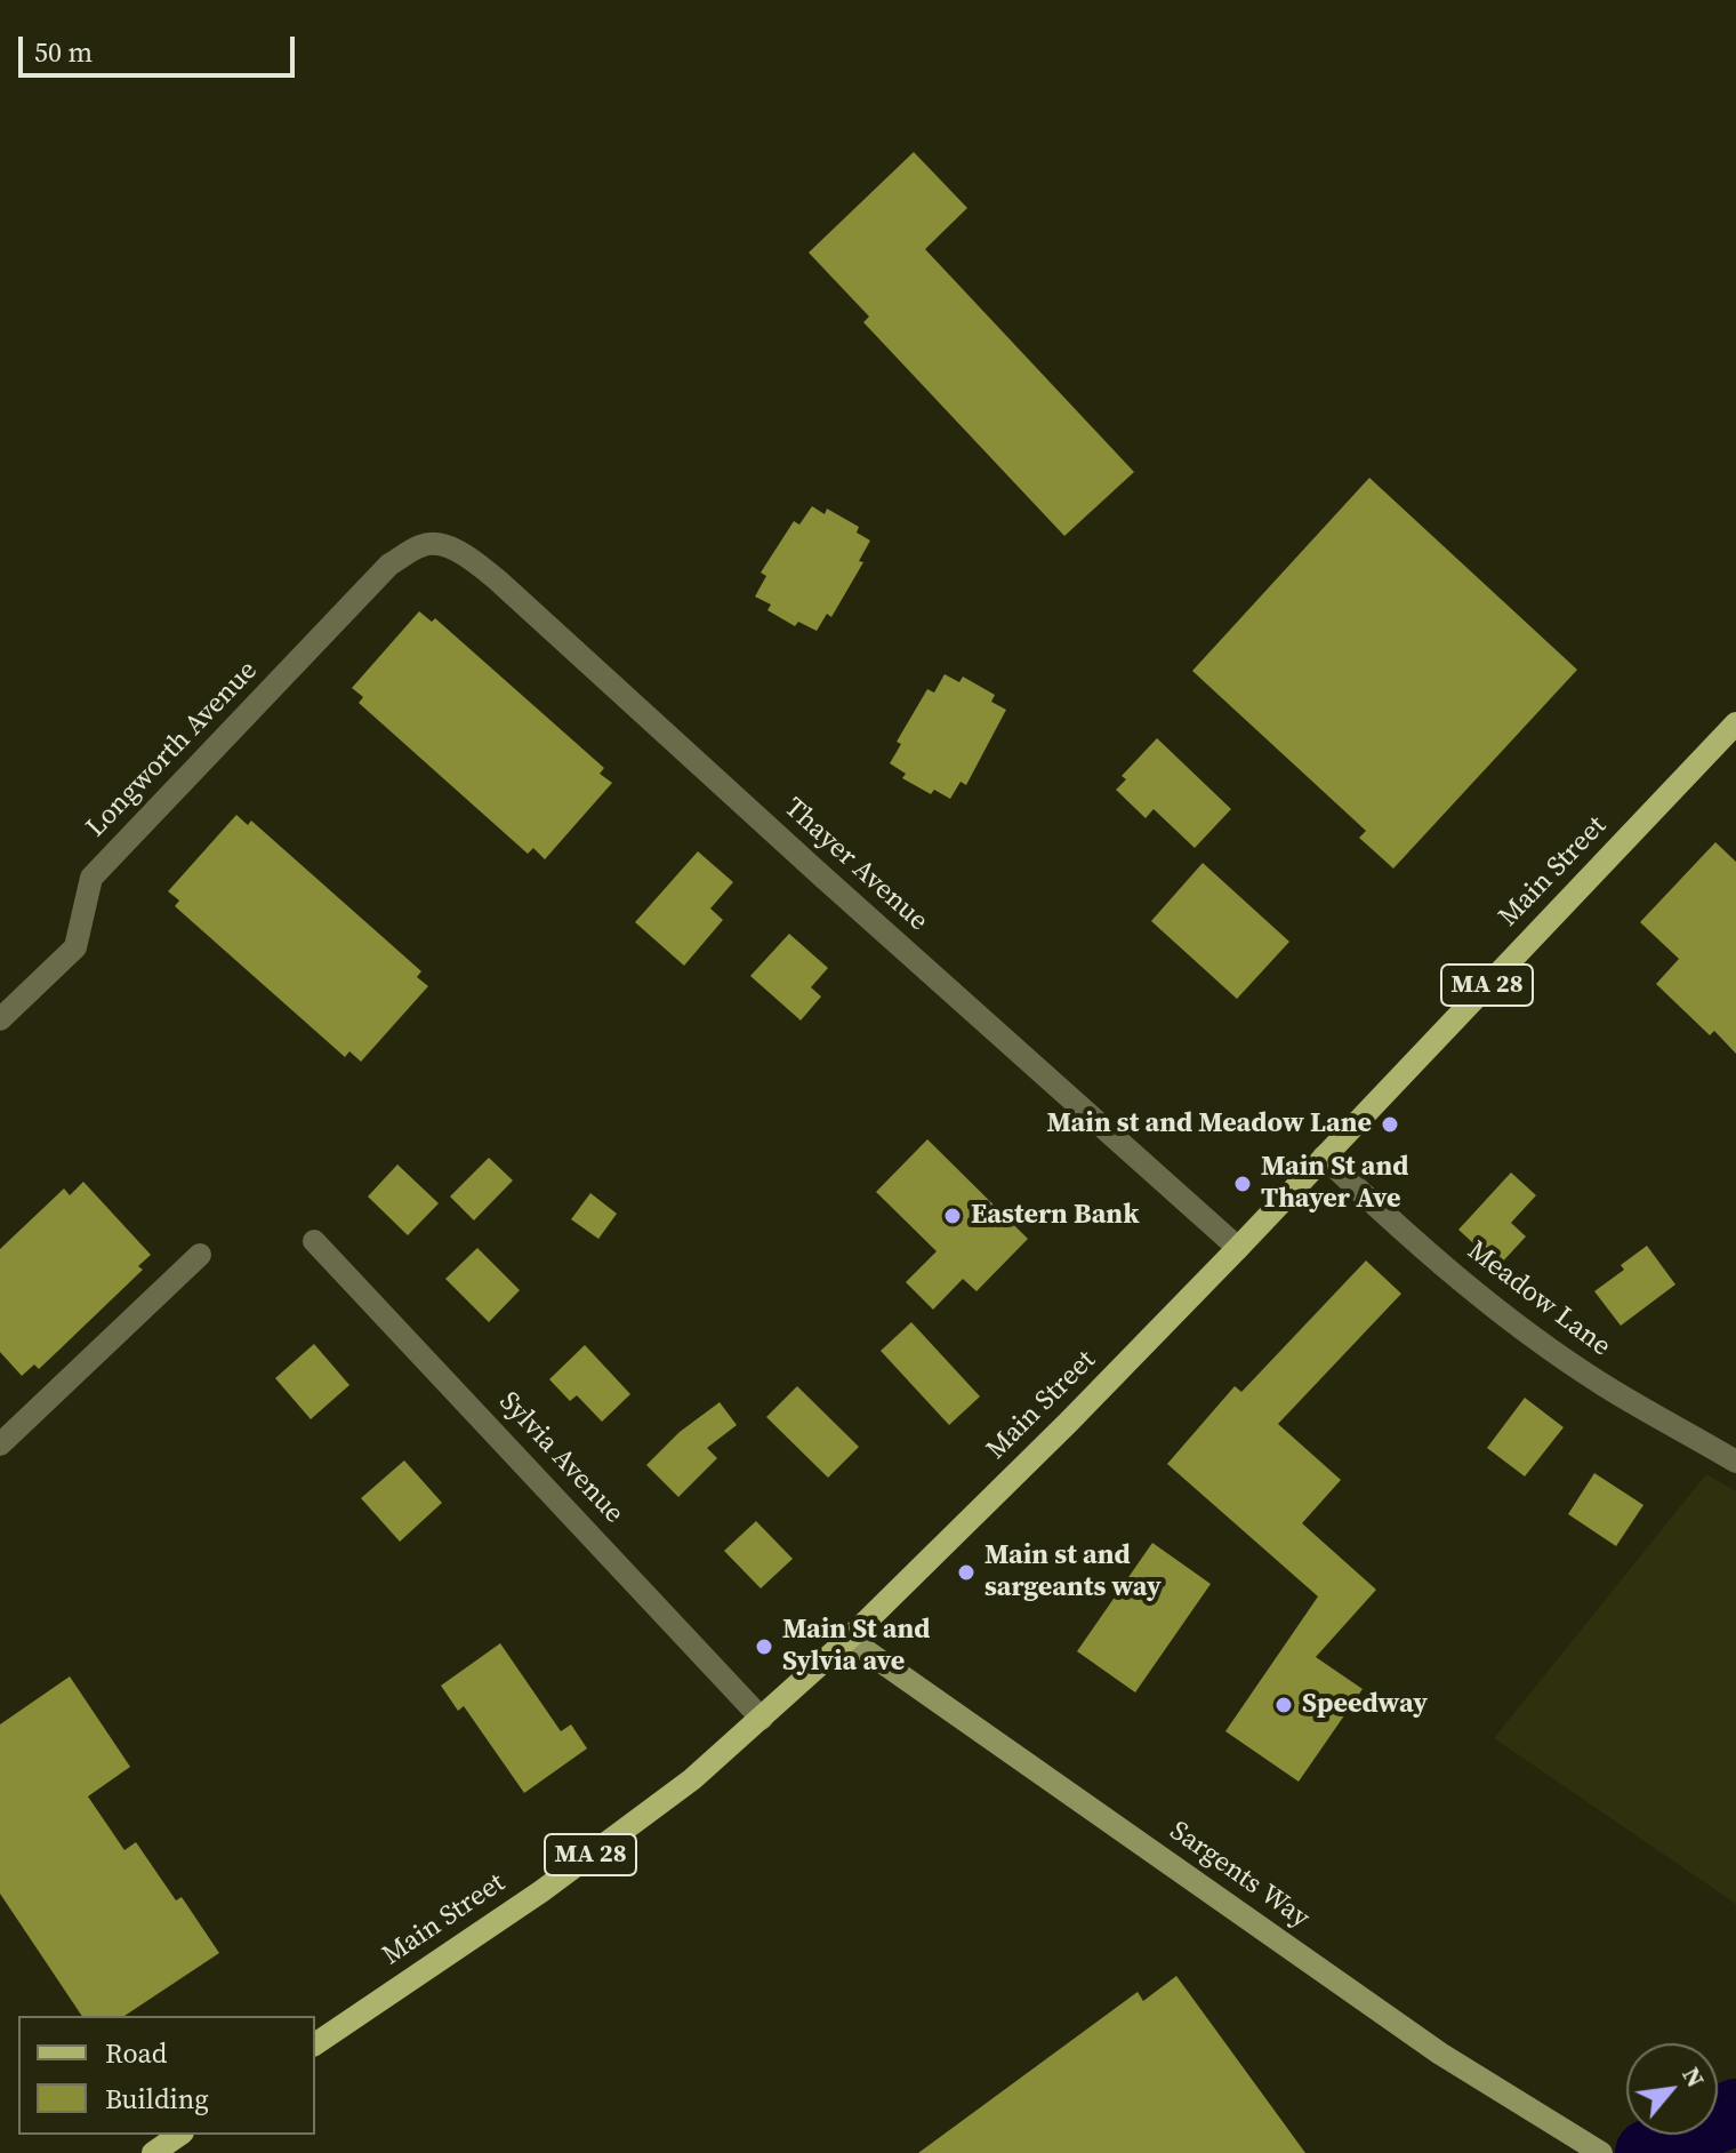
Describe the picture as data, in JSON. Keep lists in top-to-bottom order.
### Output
{
  "streets": {
    "main road": ["Main Street", "MA 28", "Sargents Way"],
    "street": [
      "Longworth Avenue",
      "Thayer Avenue",
      "Meadow Lane",
      "Sylvia Avenue"
    ]
  },
  "crossings": [
    ["Longworth Avenue", "Thayer Avenue"],
    ["Thayer Avenue", "Main Street"],
    ["Main Street", "Meadow Lane"],
    ["Main Street", "Sylvia Avenue"],
    ["Main Street", "Sargents Way"]
  ],
  "places": [
    "Main st and Meadow Lane",
    "Main St and Thayer Ave",
    "Eastern Bank",
    "Main st and sargeants way",
    "Main St and Sylvia ave",
    "Speedway"
  ],
  "legend": ["Road", "Building"],
  "scale_bar": "50 m",
  "north": "top right"
}
